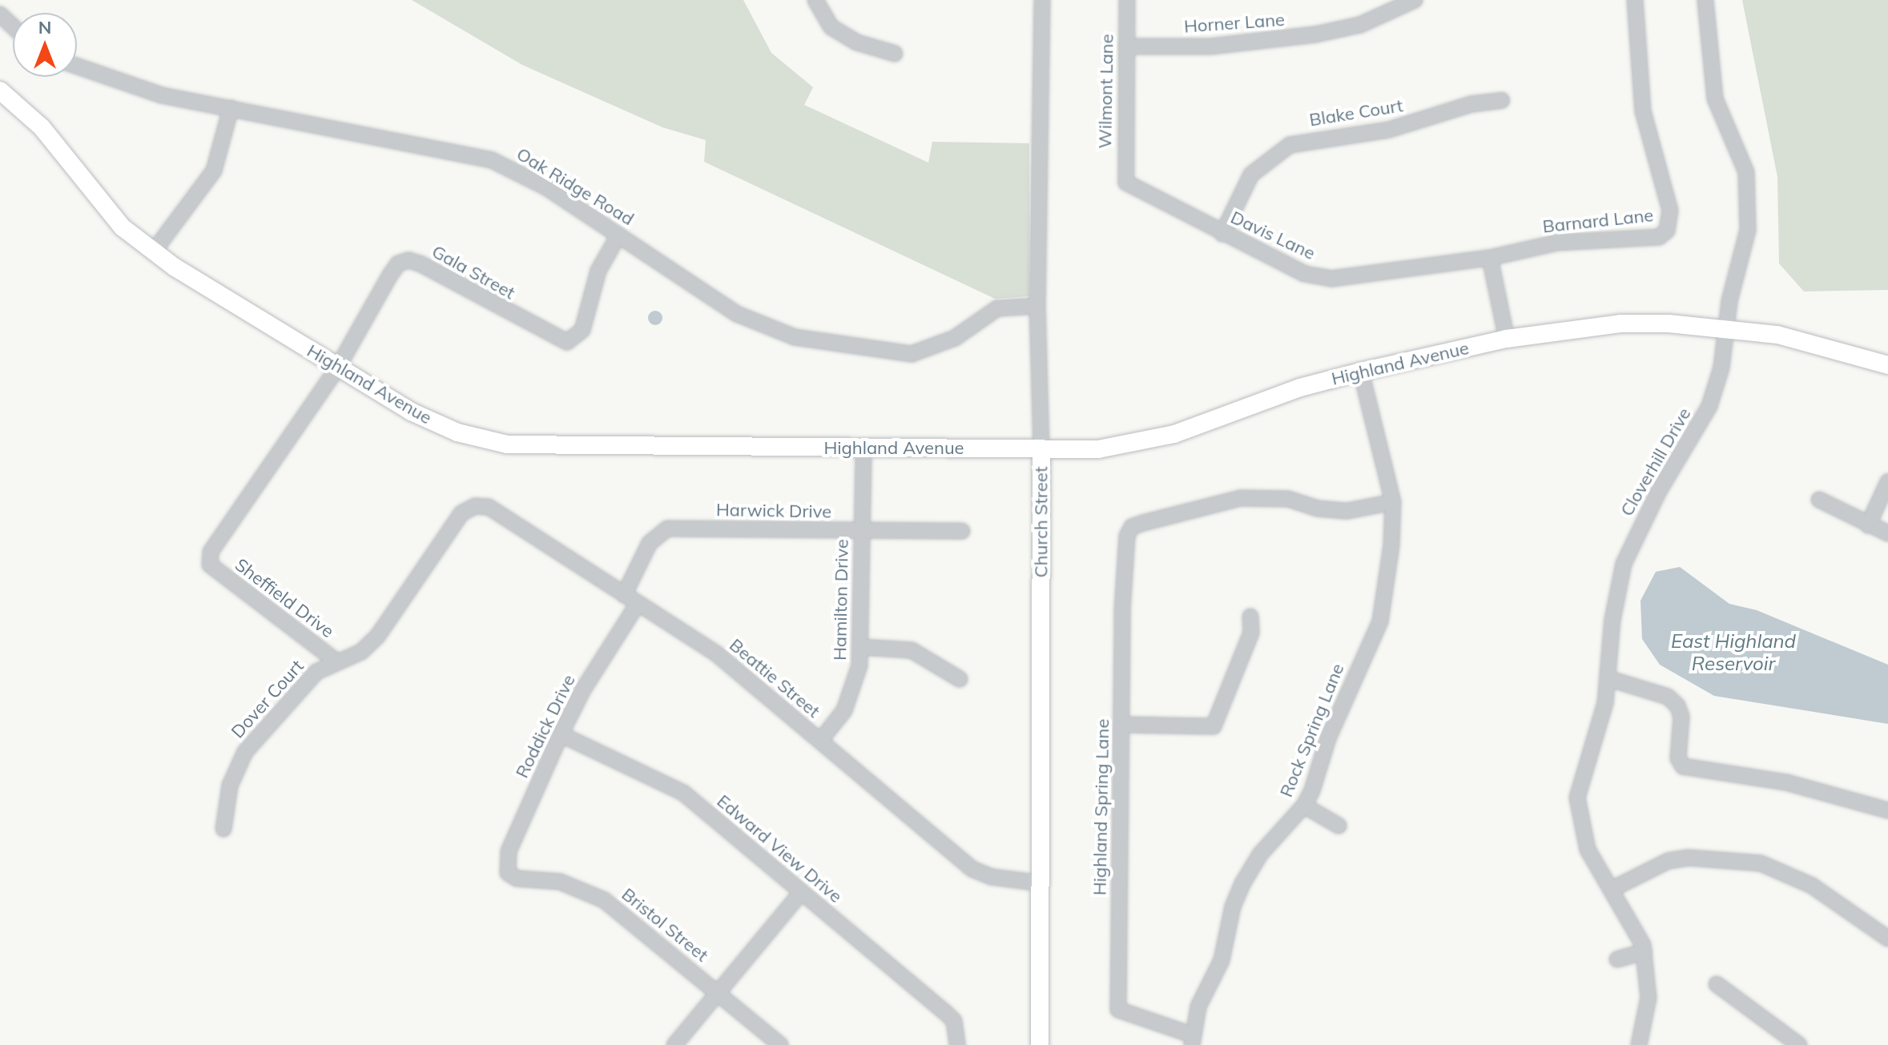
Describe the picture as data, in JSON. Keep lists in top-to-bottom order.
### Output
{
  "streets": {
    "main road": ["Highland Avenue", "Church Street"],
    "street": [
      "Horner Lane",
      "Wilmont Lane",
      "Blake Court",
      "Oak Ridge Road",
      "Barnard Lane",
      "Davis Lane",
      "Gala Street",
      "Cloverhill Drive",
      "Harwick Drive",
      "Sheffield Drive",
      "Hamilton Drive",
      "Beattie Street",
      "Dover Court",
      "Roddick Drive",
      "Rock Spring Lane",
      "Highland Spring Lane",
      "Edward View Drive",
      "Bristol Street"
    ]
  },
  "crossings": [
    ["Horner Lane", "Wilmont Lane"],
    ["Wilmont Lane", "Davis Lane"],
    ["Blake Court", "Davis Lane"],
    ["Oak Ridge Road", "Gala Street"],
    ["Oak Ridge Road", "Church Street"],
    ["Barnard Lane", "Davis Lane"],
    ["Gala Street", "Highland Avenue"],
    ["Gala Street", "Sheffield Drive"],
    ["Highland Avenue", "Cloverhill Drive"],
    ["Highland Avenue", "Church Street"],
    ["Highland Avenue", "Hamilton Drive"],
    ["Highland Avenue", "Rock Spring Lane"],
    ["Harwick Drive", "Hamilton Drive"],
    ["Harwick Drive", "Beattie Street"],
    ["Church Street", "Beattie Street"],
    ["Sheffield Drive", "Dover Court"],
    ["Hamilton Drive", "Beattie Street"],
    ["Beattie Street", "Dover Court"],
    ["Beattie Street", "Roddick Drive"],
    ["Roddick Drive", "Edward View Drive"],
    ["Roddick Drive", "Bristol Street"],
    ["Rock Spring Lane", "Highland Spring Lane"]
  ],
  "water": ["East Highland Reservoir"],
  "north": "top"
}
